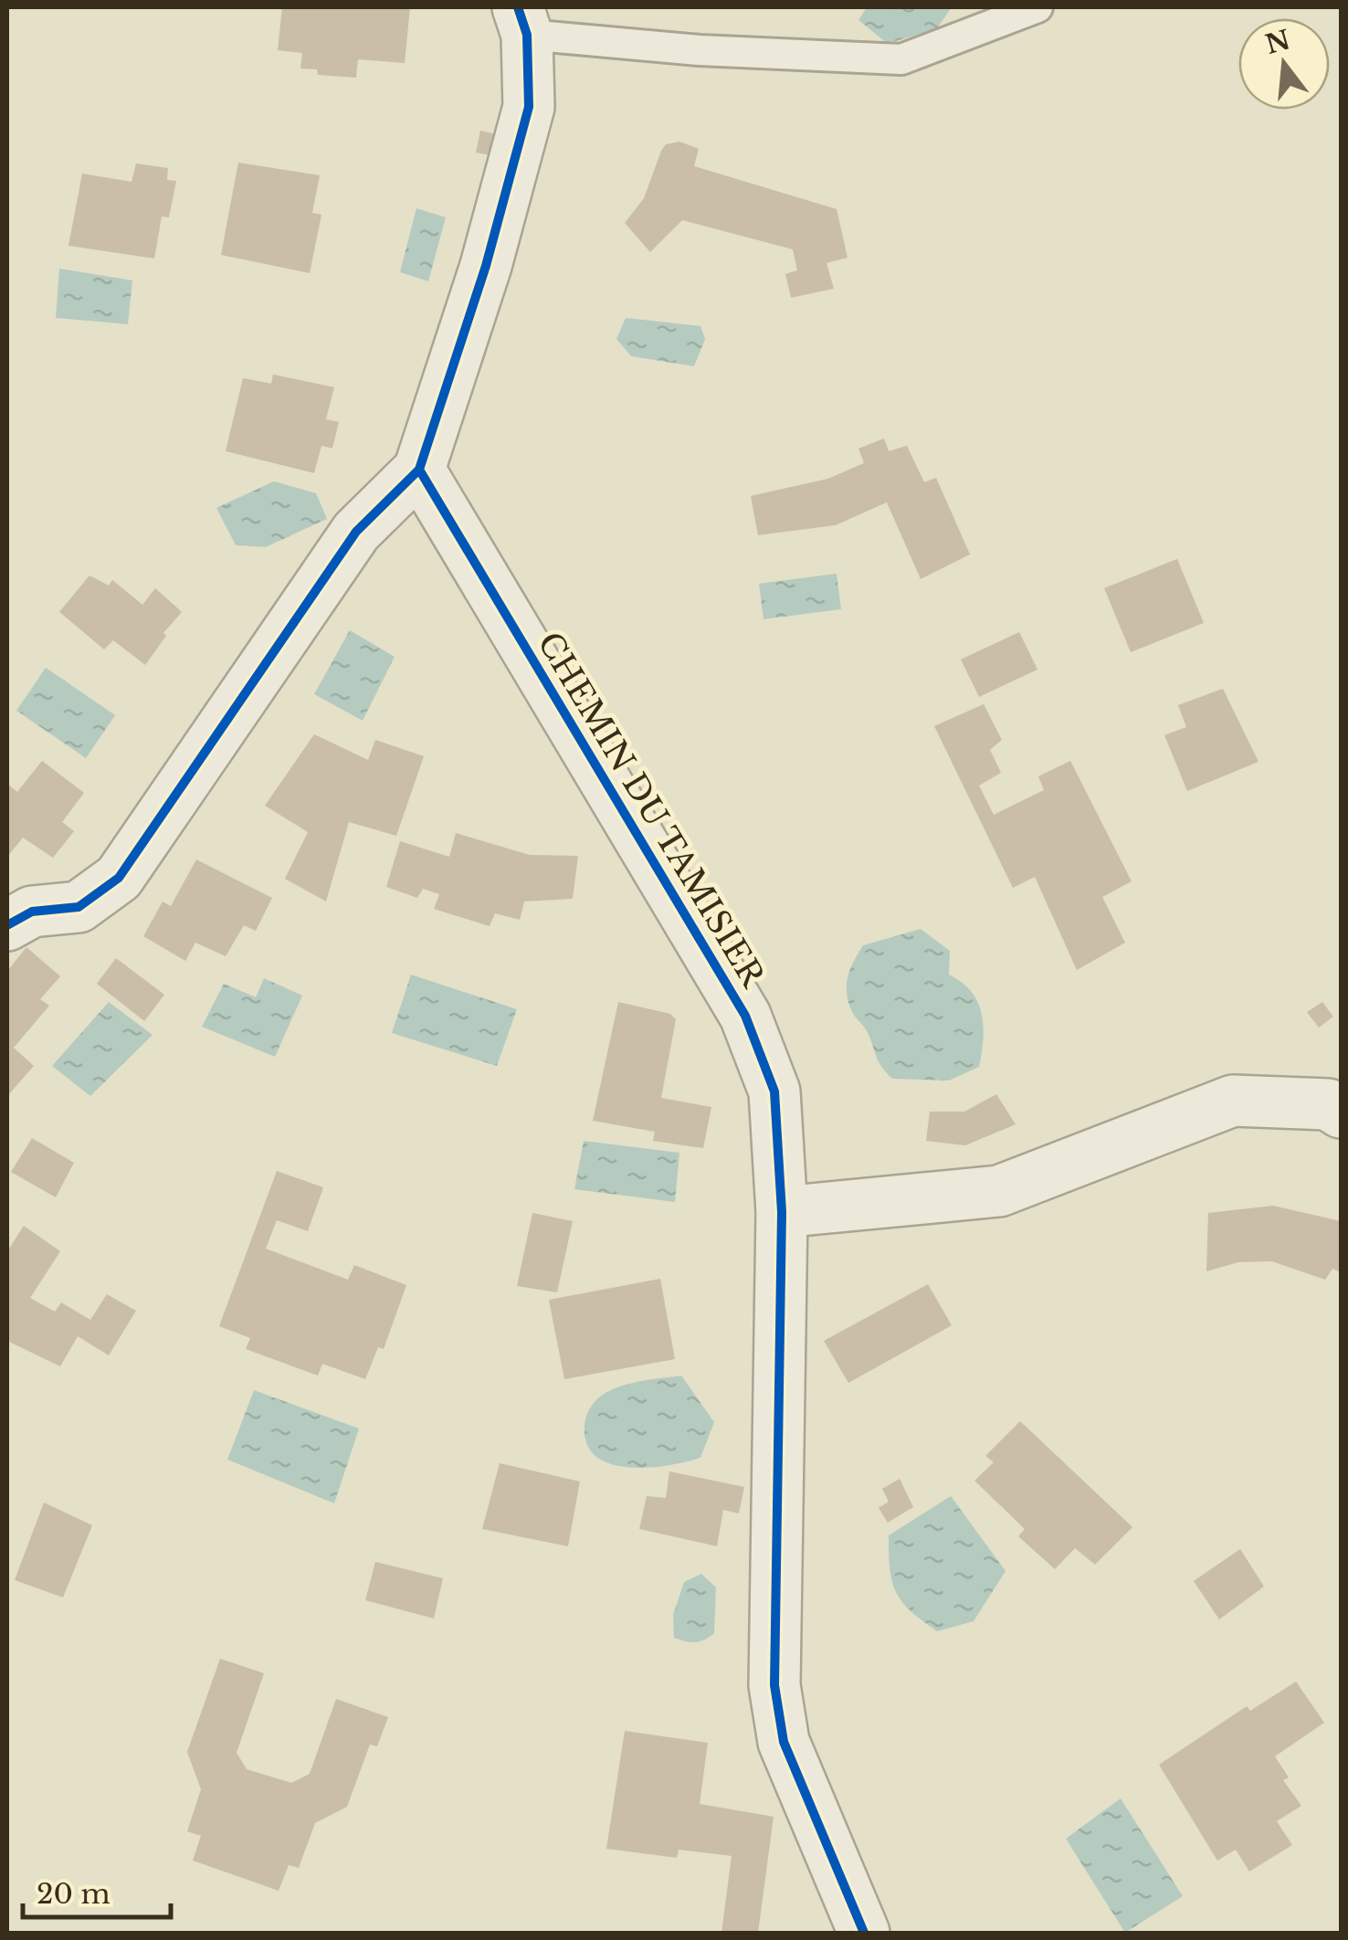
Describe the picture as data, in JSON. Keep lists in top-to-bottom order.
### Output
{
  "streets": {
    "street": ["CHEMIN DU TAMISIER"]
  },
  "scale_bar": "20 m",
  "north": "top"
}
